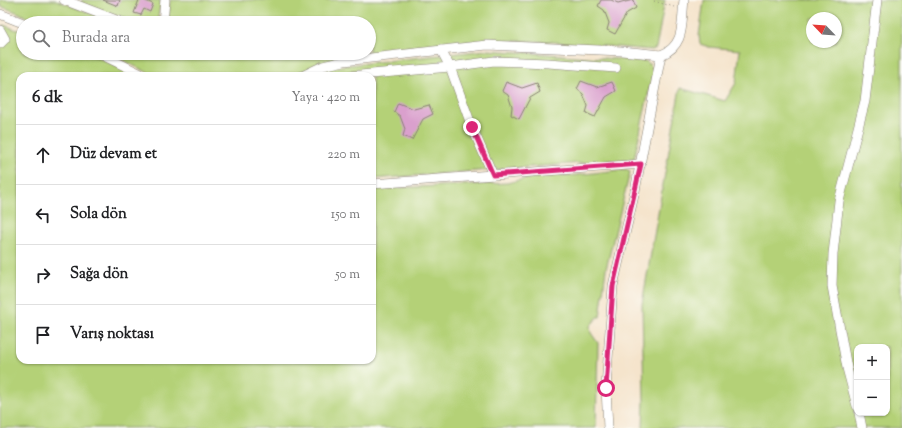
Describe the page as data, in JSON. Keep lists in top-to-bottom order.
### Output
{
  "north": "top left",
  "page": {
    "search": "Burada ara",
    "heading": ["6 dk", "Yaya · 420 m"],
    "list": [
      ["Düz devam et", "220 m"],
      ["Sola dön", "150 m"],
      ["Sağa dön", "50 m"],
      "Varış noktası"
    ],
    "map_buttons": ["+", "−"]
  }
}
